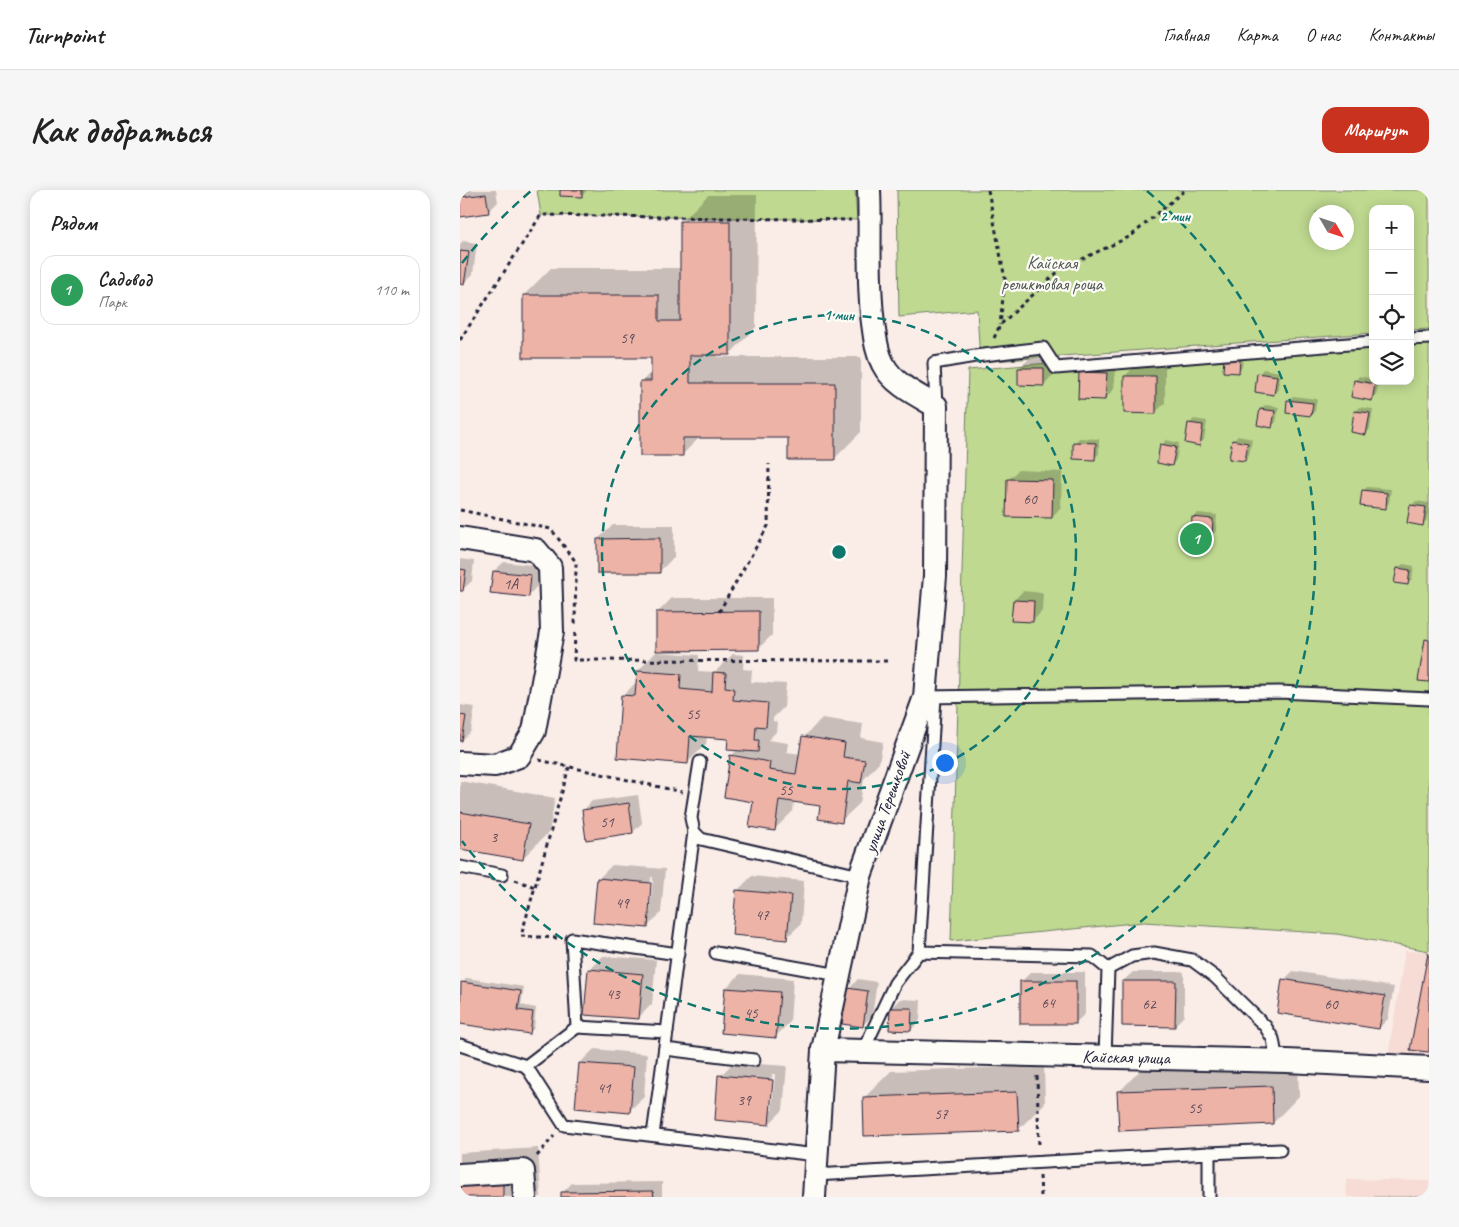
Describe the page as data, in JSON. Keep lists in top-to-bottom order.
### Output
{
  "streets": {
    "street": ["улица Терешковой", "Кайская улица"]
  },
  "crossings": [
    ["улица Терешковой", "Кайская улица"]
  ],
  "parks": ["Кайская реликтовая роща"],
  "house_numbers": [
    "59",
    "60",
    "1А",
    "55",
    "55",
    "51",
    "3",
    "49",
    "47",
    "43",
    "64",
    "62",
    "60",
    "45",
    "41",
    "39",
    "55",
    "57"
  ],
  "north": "bottom right",
  "page": {
    "header": "Turnpoint",
    "nav": [
      "Главная",
      "Карта",
      "О нас",
      "Контакты"
    ],
    "buttons": "Маршрут",
    "title": "Как добраться",
    "heading": "Рядом",
    "map_buttons": ["+", "−"],
    "list": [
      {
        "mark": "1",
        "name": "Садовод",
        "note": "Парк",
        "value": "110 m"
      }
    ],
    "pins": "1"
  },
  "rings": ["2 мин", "1 мин"]
}
